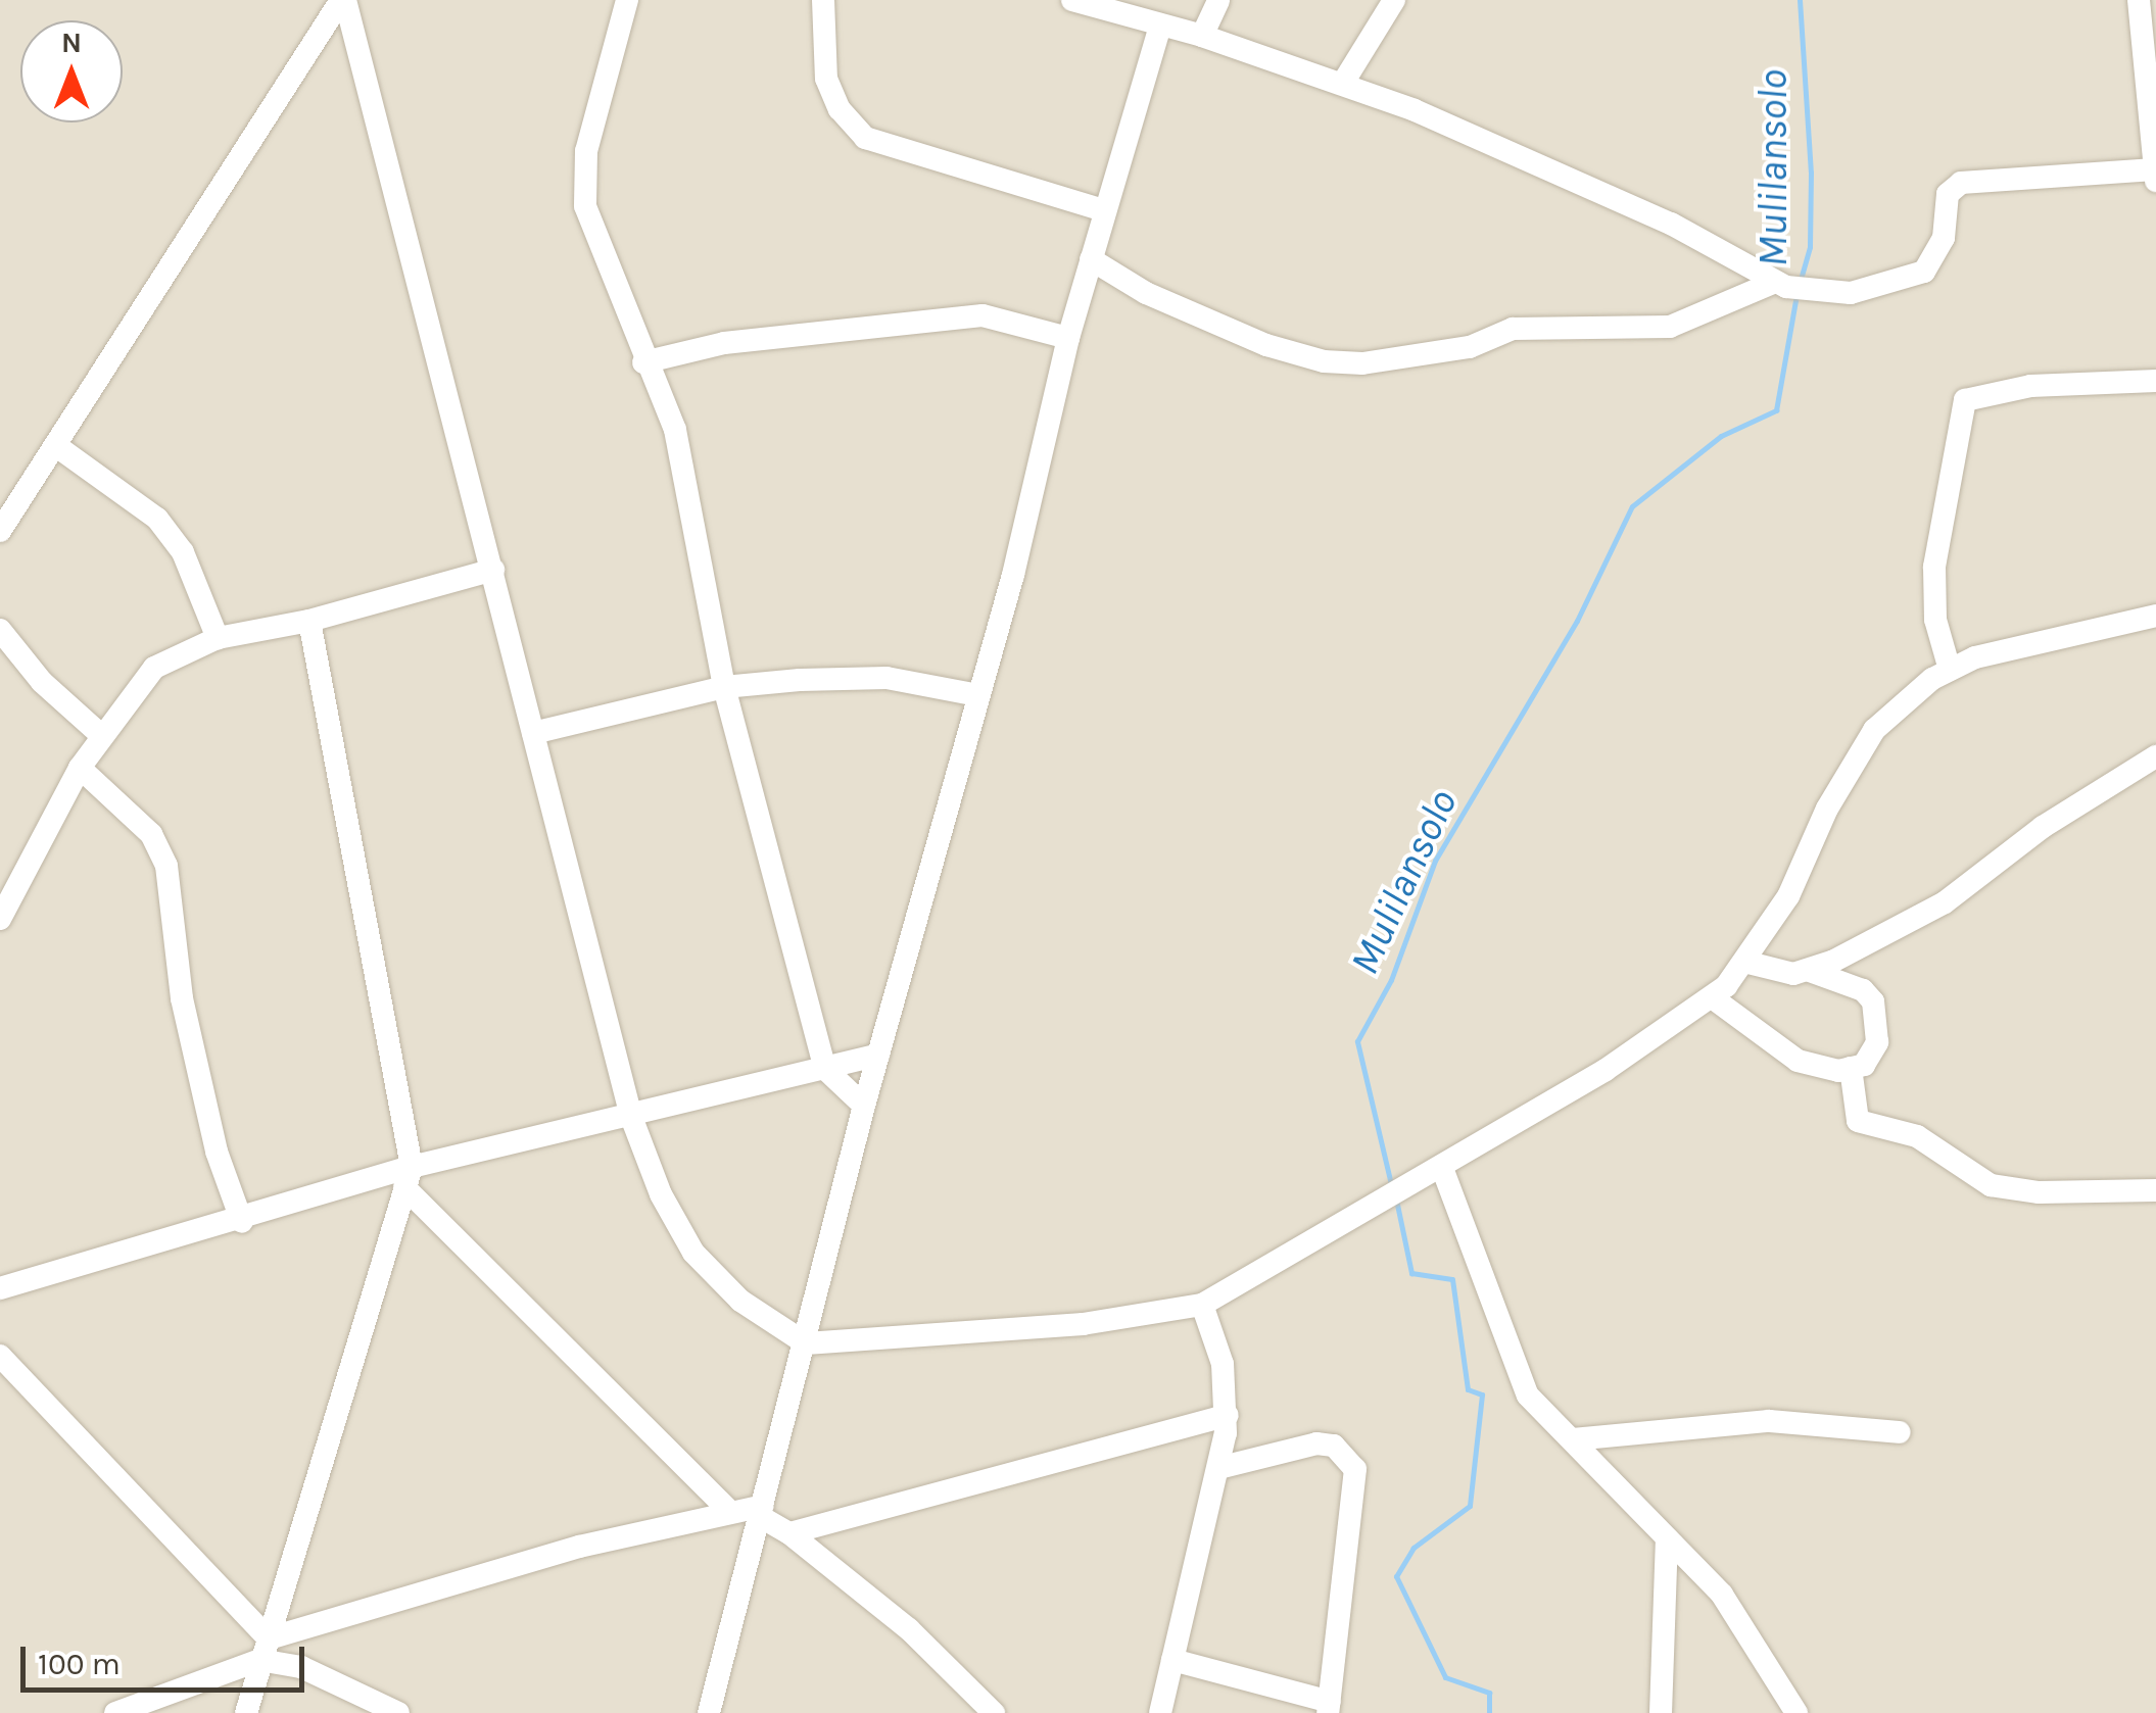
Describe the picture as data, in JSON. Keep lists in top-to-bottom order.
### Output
{
  "water": ["Mulilansolo"],
  "scale_bar": "100 m",
  "north": "top"
}
